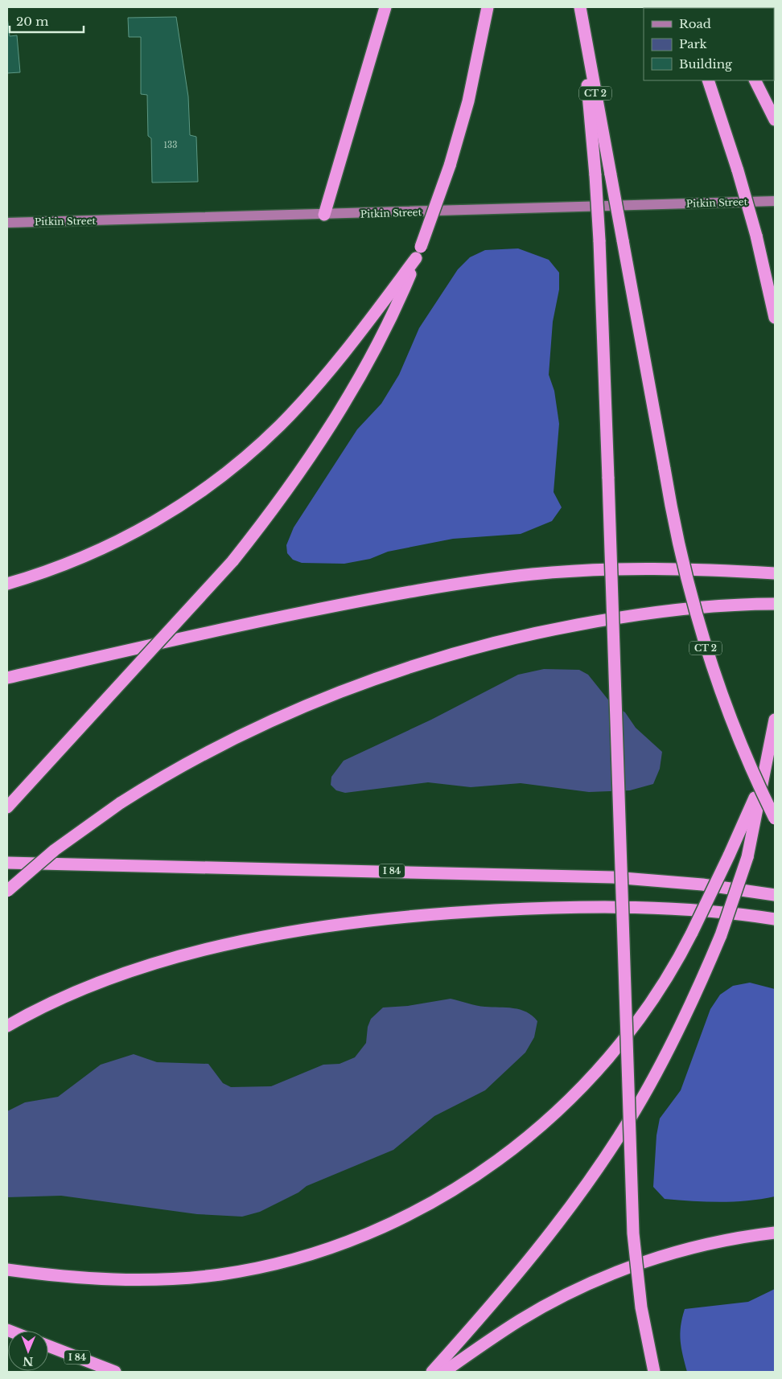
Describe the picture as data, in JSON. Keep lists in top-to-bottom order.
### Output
{
  "streets": {
    "highway": ["CT 2", "I 84"],
    "main road": ["Pitkin Street"]
  },
  "house_numbers": ["133"],
  "legend": ["Road", "Park", "Building"],
  "scale_bar": "20 m",
  "north": "bottom"
}
